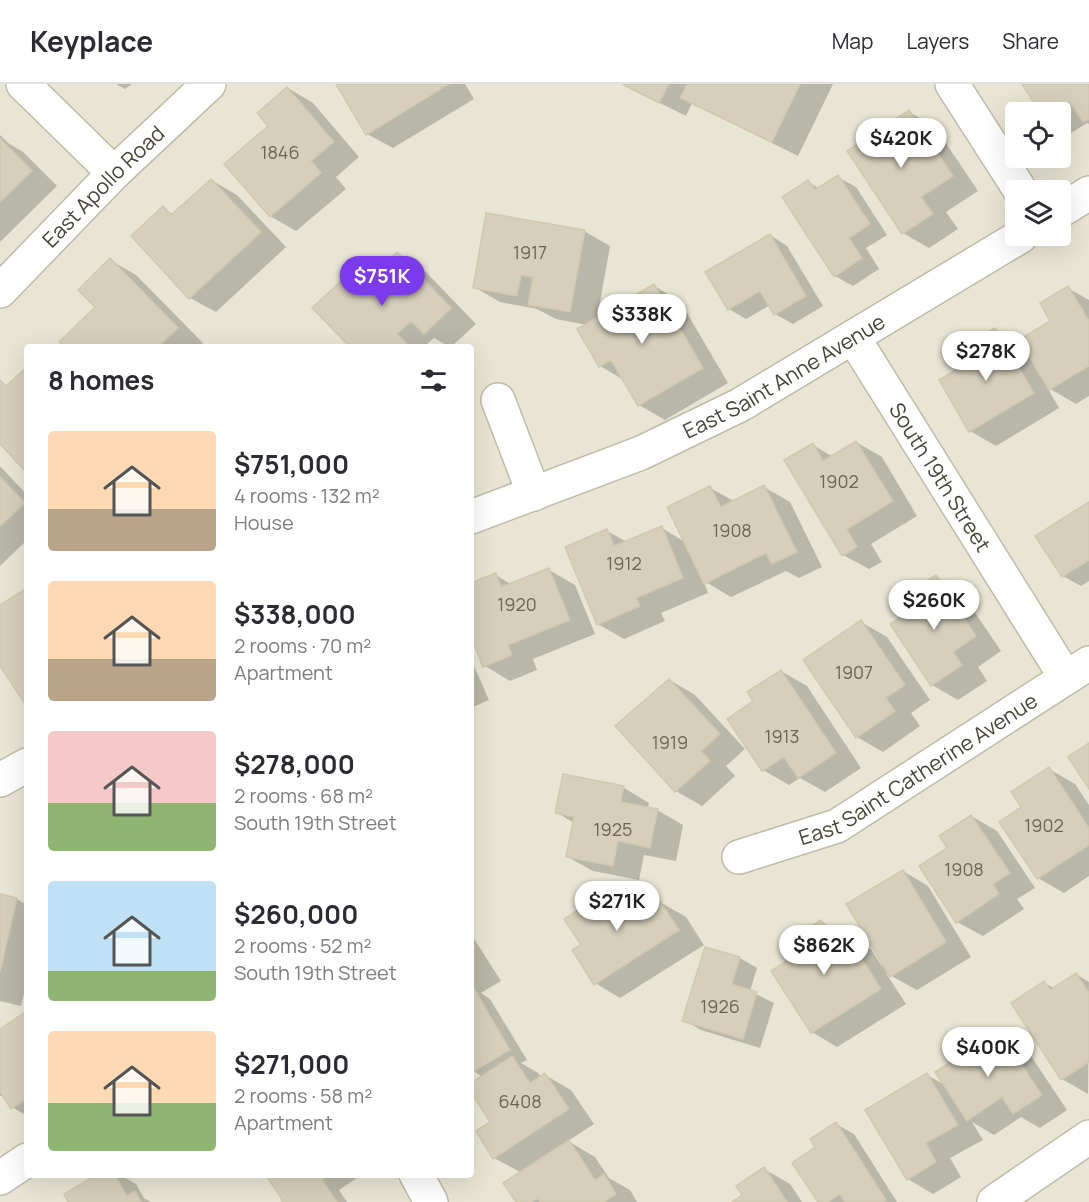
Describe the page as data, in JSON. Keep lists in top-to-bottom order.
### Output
{
  "streets": {
    "street": [
      "East Apollo Road",
      "East Saint Anne Avenue",
      "South 19th Street",
      "East Saint Catherine Avenue"
    ]
  },
  "crossings": [
    ["East Saint Anne Avenue", "South 19th Street"],
    ["South 19th Street", "East Saint Catherine Avenue"]
  ],
  "house_numbers": [
    "1846",
    "1917",
    "1902",
    "1908",
    "1912",
    "1920",
    "1907",
    "1913",
    "1919",
    "1902",
    "1925",
    "1908",
    "1926",
    "6408"
  ],
  "page": {
    "header": "Keyplace",
    "nav": ["Map", "Layers", "Share"],
    "price": [
      "$420K",
      "$751K",
      "$338K",
      "$278K",
      "$260K",
      "$271K",
      "$862K",
      "$400K"
    ],
    "heading": "8 homes",
    "list": [
      {
        "name": "$751,000",
        "note": "4 rooms · 132 m² · House"
      },
      {
        "name": "$338,000",
        "note": "2 rooms · 70 m² · Apartment"
      },
      {
        "name": "$278,000",
        "note": "2 rooms · 68 m² · South 19th Street"
      },
      {
        "name": "$260,000",
        "note": "2 rooms · 52 m² · South 19th Street"
      },
      {
        "name": "$271,000",
        "note": "2 rooms · 58 m² · Apartment"
      }
    ]
  }
}
